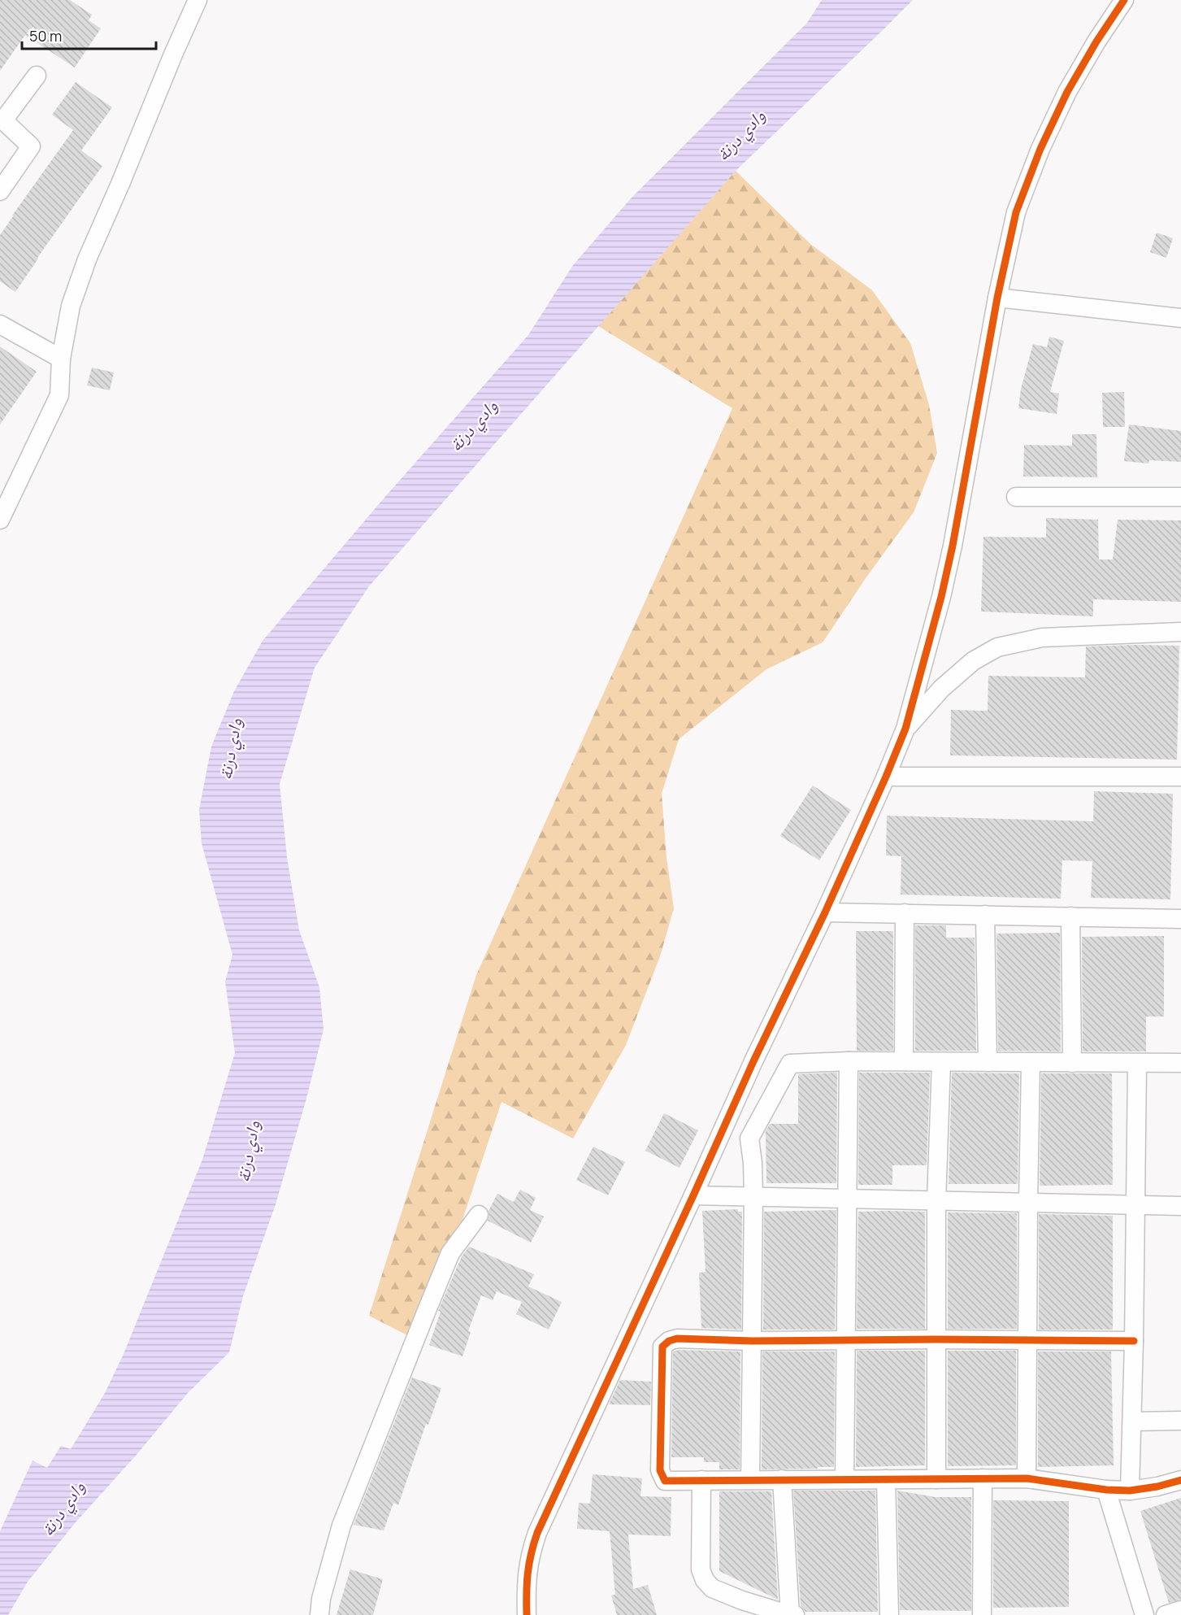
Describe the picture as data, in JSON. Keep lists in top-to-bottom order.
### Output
{
  "water": ["وادي درنة"],
  "scale_bar": "50 m"
}
